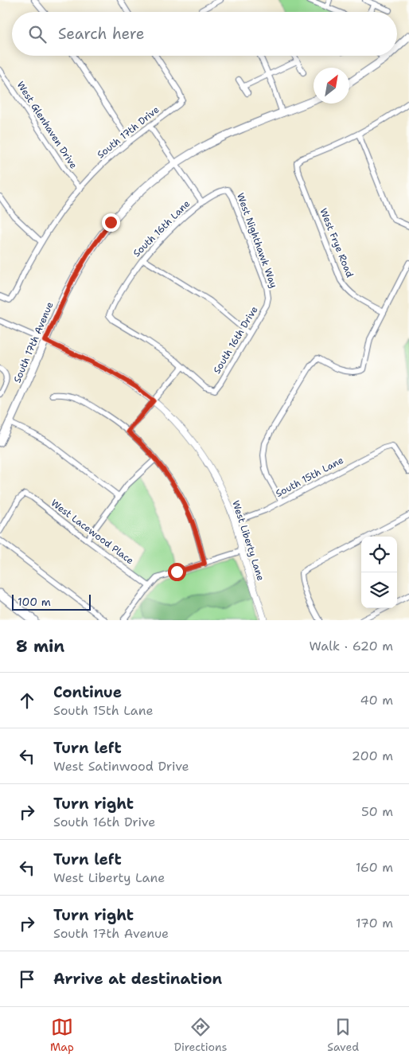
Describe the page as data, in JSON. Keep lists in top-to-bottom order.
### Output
{
  "streets": {
    "main road": ["South 17th Avenue"],
    "street": [
      "West Glenhaven Drive",
      "South 17th Drive",
      "South 16th Lane",
      "West Nighthawk Way",
      "West Frye Road",
      "South 16th Drive",
      "South 15th Lane",
      "West Lacewood Place",
      "West Liberty Lane"
    ]
  },
  "crossings": [
    ["West Glenhaven Drive", "South 17th Drive"],
    ["South 16th Lane", "West Nighthawk Way"],
    ["South 16th Lane", "South 16th Drive"],
    ["West Nighthawk Way", "South 16th Drive"],
    ["South 17th Avenue", "West Liberty Lane"],
    ["South 15th Lane", "West Liberty Lane"]
  ],
  "scale_bar": "100 m",
  "north": "top right",
  "page": {
    "search": "Search here",
    "scale": "100 m",
    "heading": ["8 min", "Walk · 620 m"],
    "list": [
      ["Continue", "South 15th Lane", "40 m"],
      ["Turn left", "West Satinwood Drive", "200 m"],
      ["Turn right", "South 16th Drive", "50 m"],
      ["Turn left", "West Liberty Lane", "160 m"],
      ["Turn right", "South 17th Avenue", "170 m"],
      "Arrive at destination"
    ],
    "nav": ["Map", "Directions", "Saved"]
  }
}
